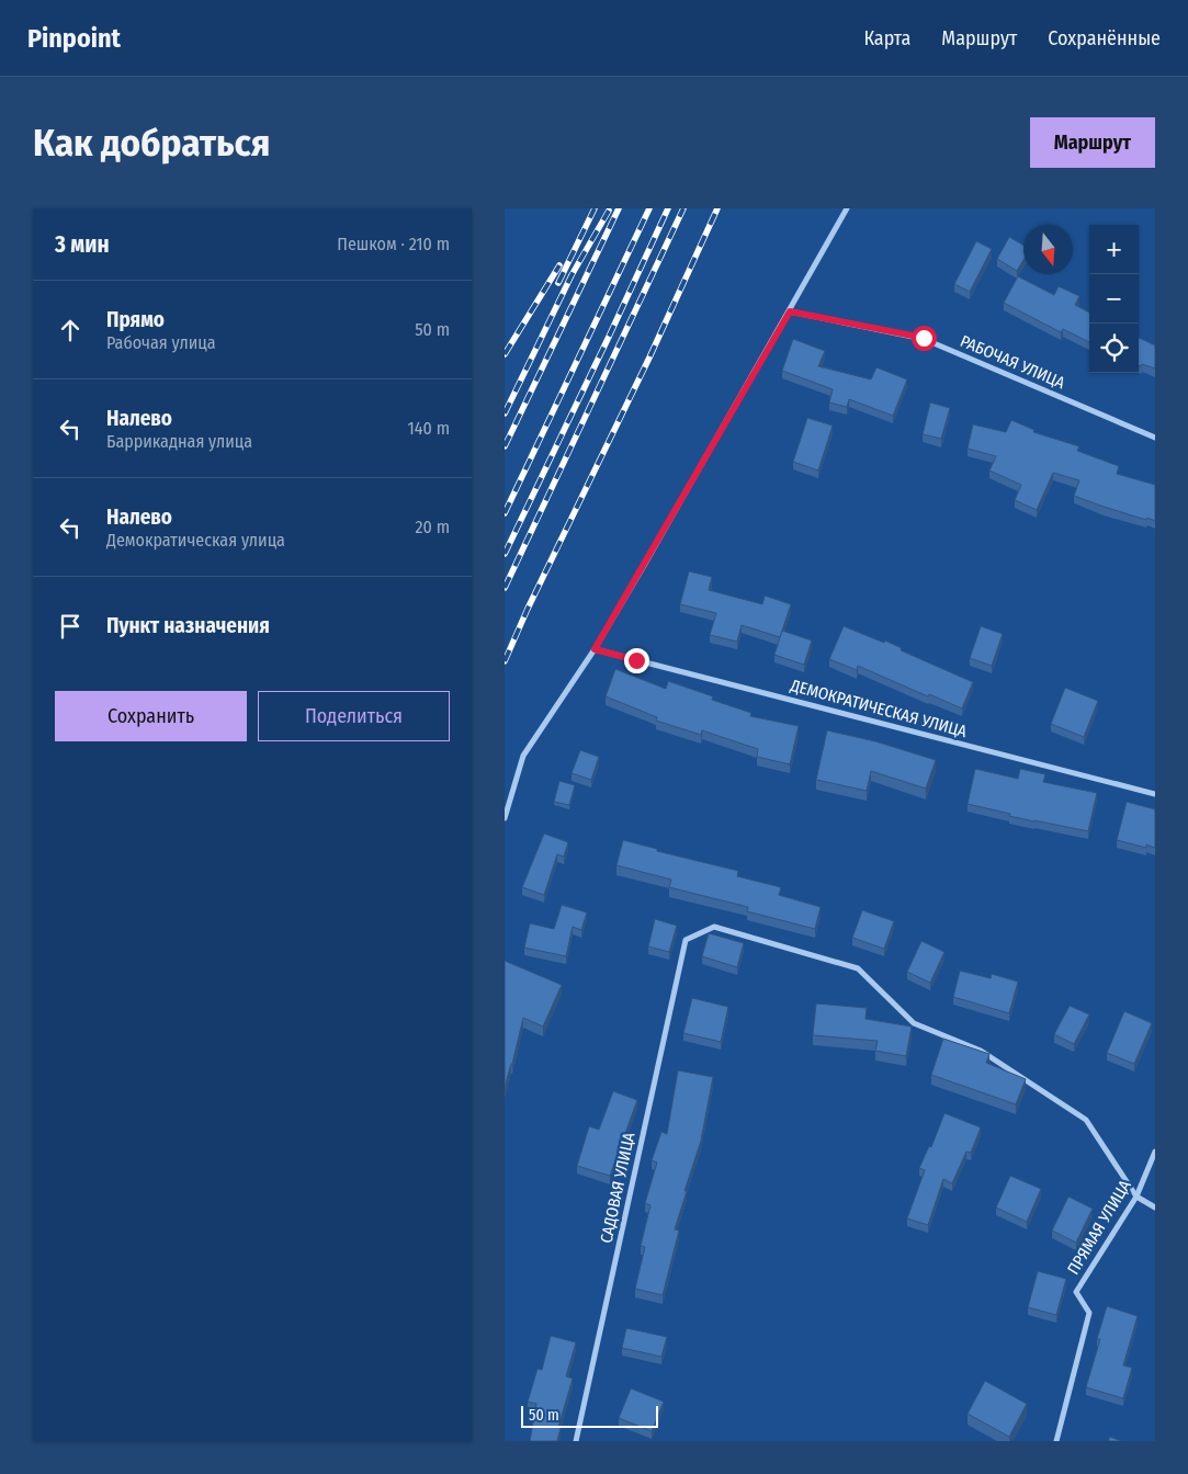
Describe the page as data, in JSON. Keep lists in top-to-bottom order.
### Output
{
  "streets": {
    "street": [
      "РАБОЧАЯ УЛИЦА",
      "ДЕМОКРАТИЧЕСКАЯ УЛИЦА",
      "САДОВАЯ УЛИЦА",
      "ПРЯМАЯ УЛИЦА"
    ]
  },
  "crossings": [
    ["САДОВАЯ УЛИЦА", "ПРЯМАЯ УЛИЦА"]
  ],
  "scale_bar": "50 m",
  "north": "bottom",
  "page": {
    "header": "Pinpoint",
    "nav": ["Карта", "Маршрут", "Сохранённые"],
    "buttons": [
      "Маршрут",
      ["Сохранить", "Поделиться"]
    ],
    "title": "Как добраться",
    "heading": ["3 мин", "Пешком · 210 m"],
    "map_buttons": ["+", "−"],
    "list": [
      ["Прямо", "Рабочая улица", "50 m"],
      ["Налево", "Баррикадная улица", "140 m"],
      ["Налево", "Демократическая улица", "20 m"],
      "Пункт назначения"
    ],
    "scale": "50 m"
  }
}
